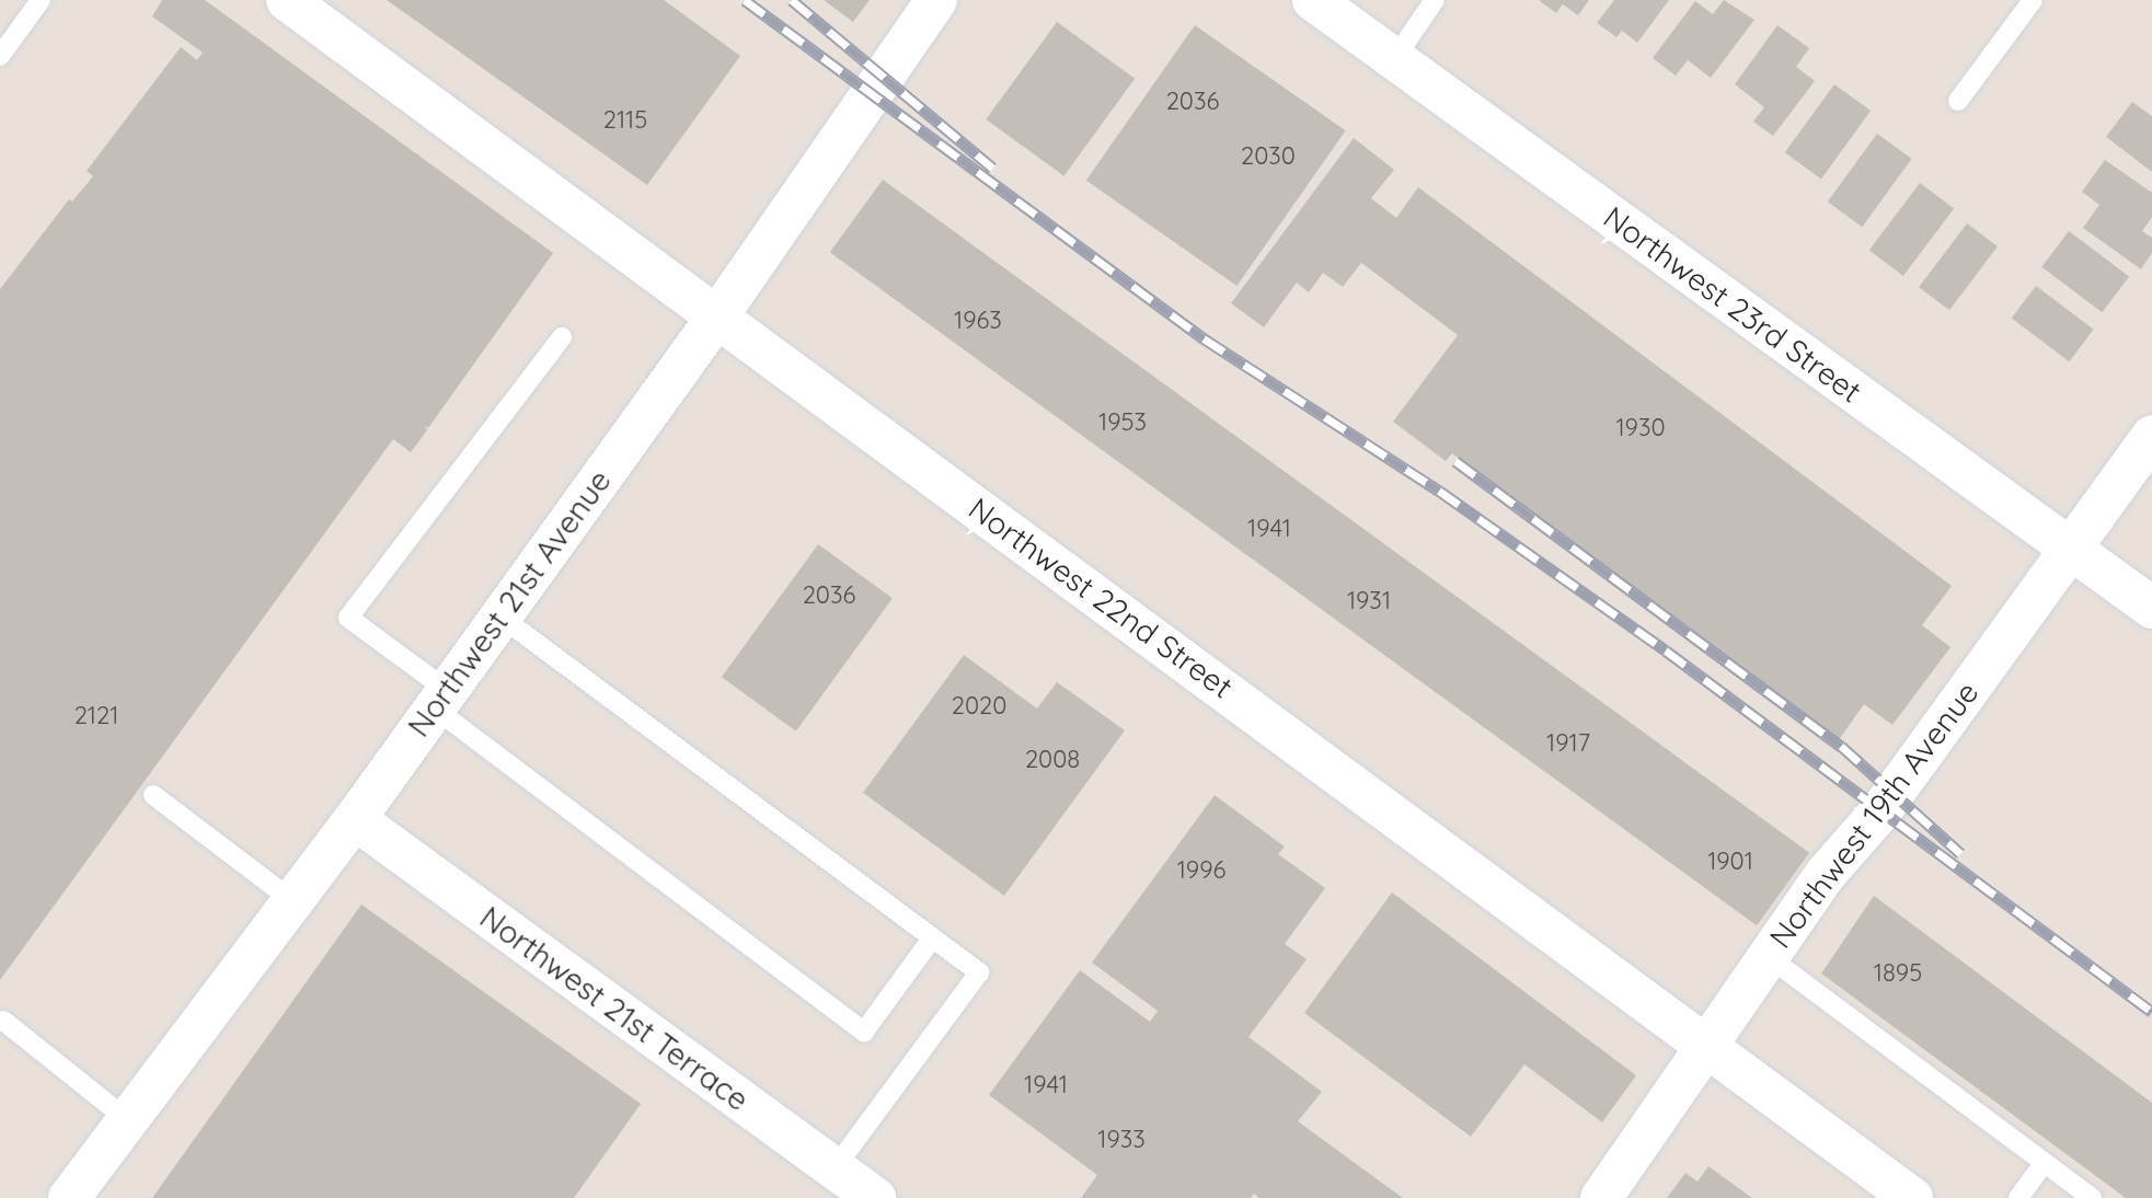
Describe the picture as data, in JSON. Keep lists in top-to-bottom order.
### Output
{
  "streets": {
    "street": [
      "Northwest 23rd Street",
      "Northwest 22nd Street",
      "Northwest 21st Avenue",
      "Northwest 19th Avenue",
      "Northwest 21st Terrace"
    ]
  },
  "crossings": [
    ["Northwest 23rd Street", "Northwest 19th Avenue"],
    ["Northwest 22nd Street", "Northwest 21st Avenue"],
    ["Northwest 22nd Street", "Northwest 19th Avenue"],
    ["Northwest 21st Avenue", "Northwest 21st Terrace"]
  ],
  "house_numbers": [
    "2036",
    "2115",
    "2030",
    "1963",
    "1953",
    "1930",
    "1941",
    "2036",
    "1931",
    "2020",
    "2121",
    "1917",
    "2008",
    "1901",
    "1996",
    "1895",
    "1941",
    "1933"
  ]
}
